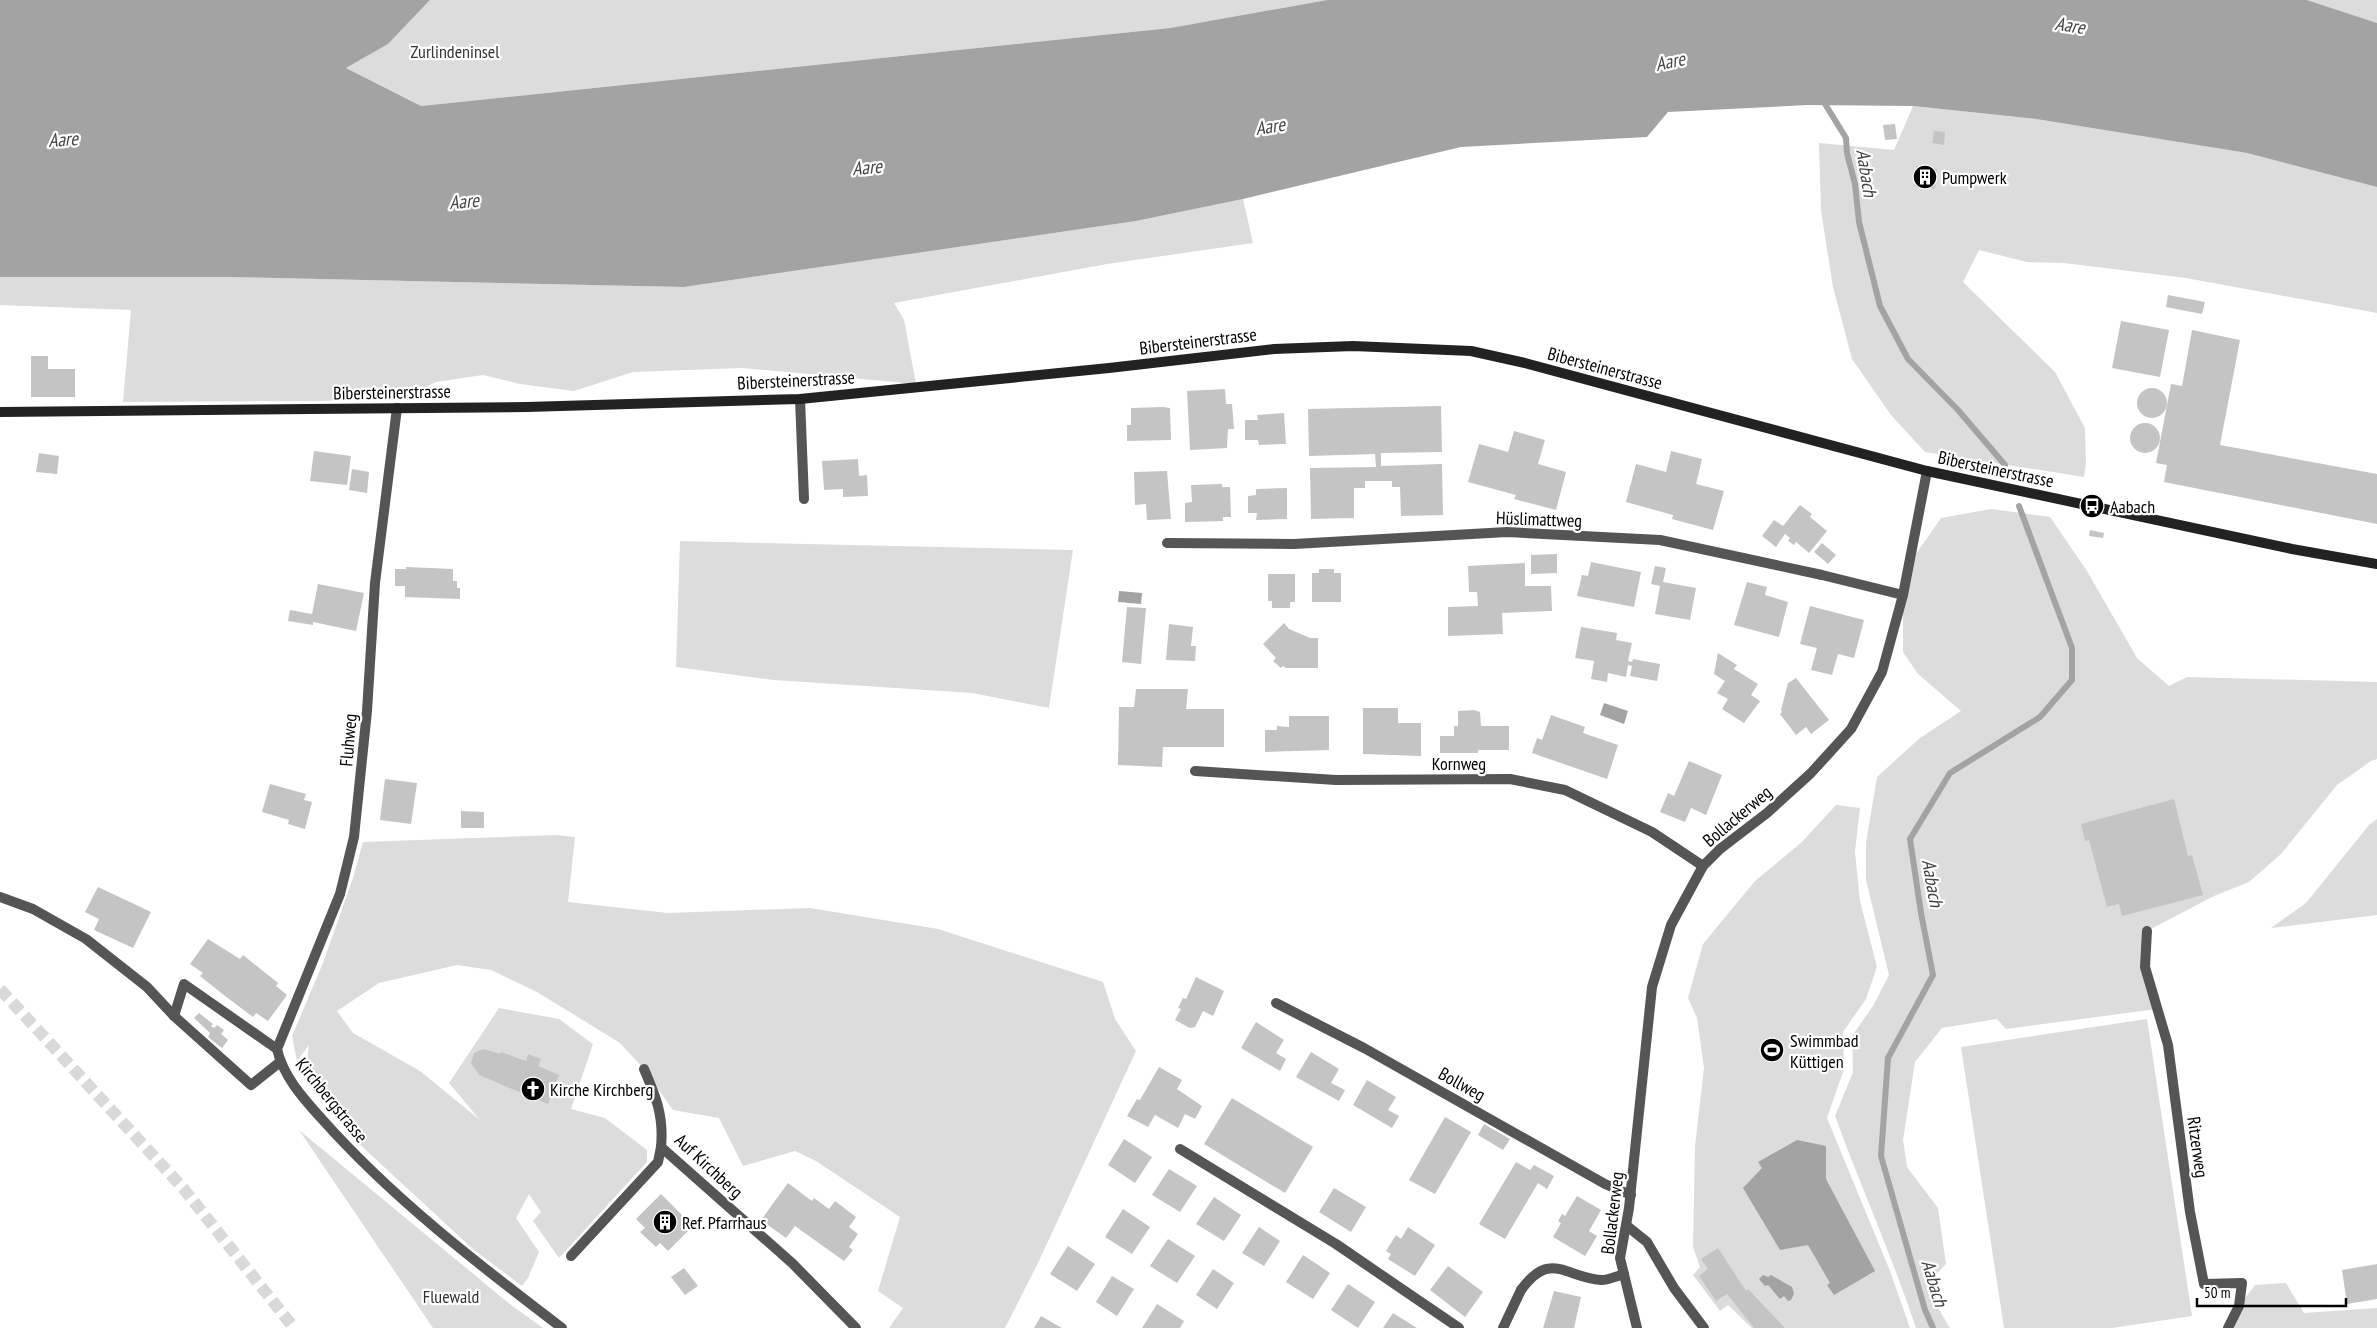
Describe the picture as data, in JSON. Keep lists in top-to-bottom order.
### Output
{
  "streets": {
    "main road": ["Bibersteinerstrasse"],
    "street": [
      "Hüslimattweg",
      "Fluhweg",
      "Kornweg",
      "Bollackerweg",
      "Bollweg",
      "Kirchbergstrasse",
      "Ritzerweg",
      "Auf Kirchberg"
    ]
  },
  "crossings": [
    ["Bibersteinerstrasse", "Fluhweg"],
    ["Bibersteinerstrasse", "Bollackerweg"],
    ["Hüslimattweg", "Bollackerweg"],
    ["Kornweg", "Bollackerweg"],
    ["Bollackerweg", "Bollweg"]
  ],
  "water": ["Aare", "Aabach"],
  "parks": ["Zurlindeninsel", "Fluewald"],
  "places": {
    "building": ["Pumpwerk", "Ref. Pfarrhaus"],
    "bus stop": ["Aabach"],
    "sports": ["Swimmbad Küttigen"],
    "church": ["Kirche Kirchberg"]
  },
  "scale_bar": "50 m"
}
